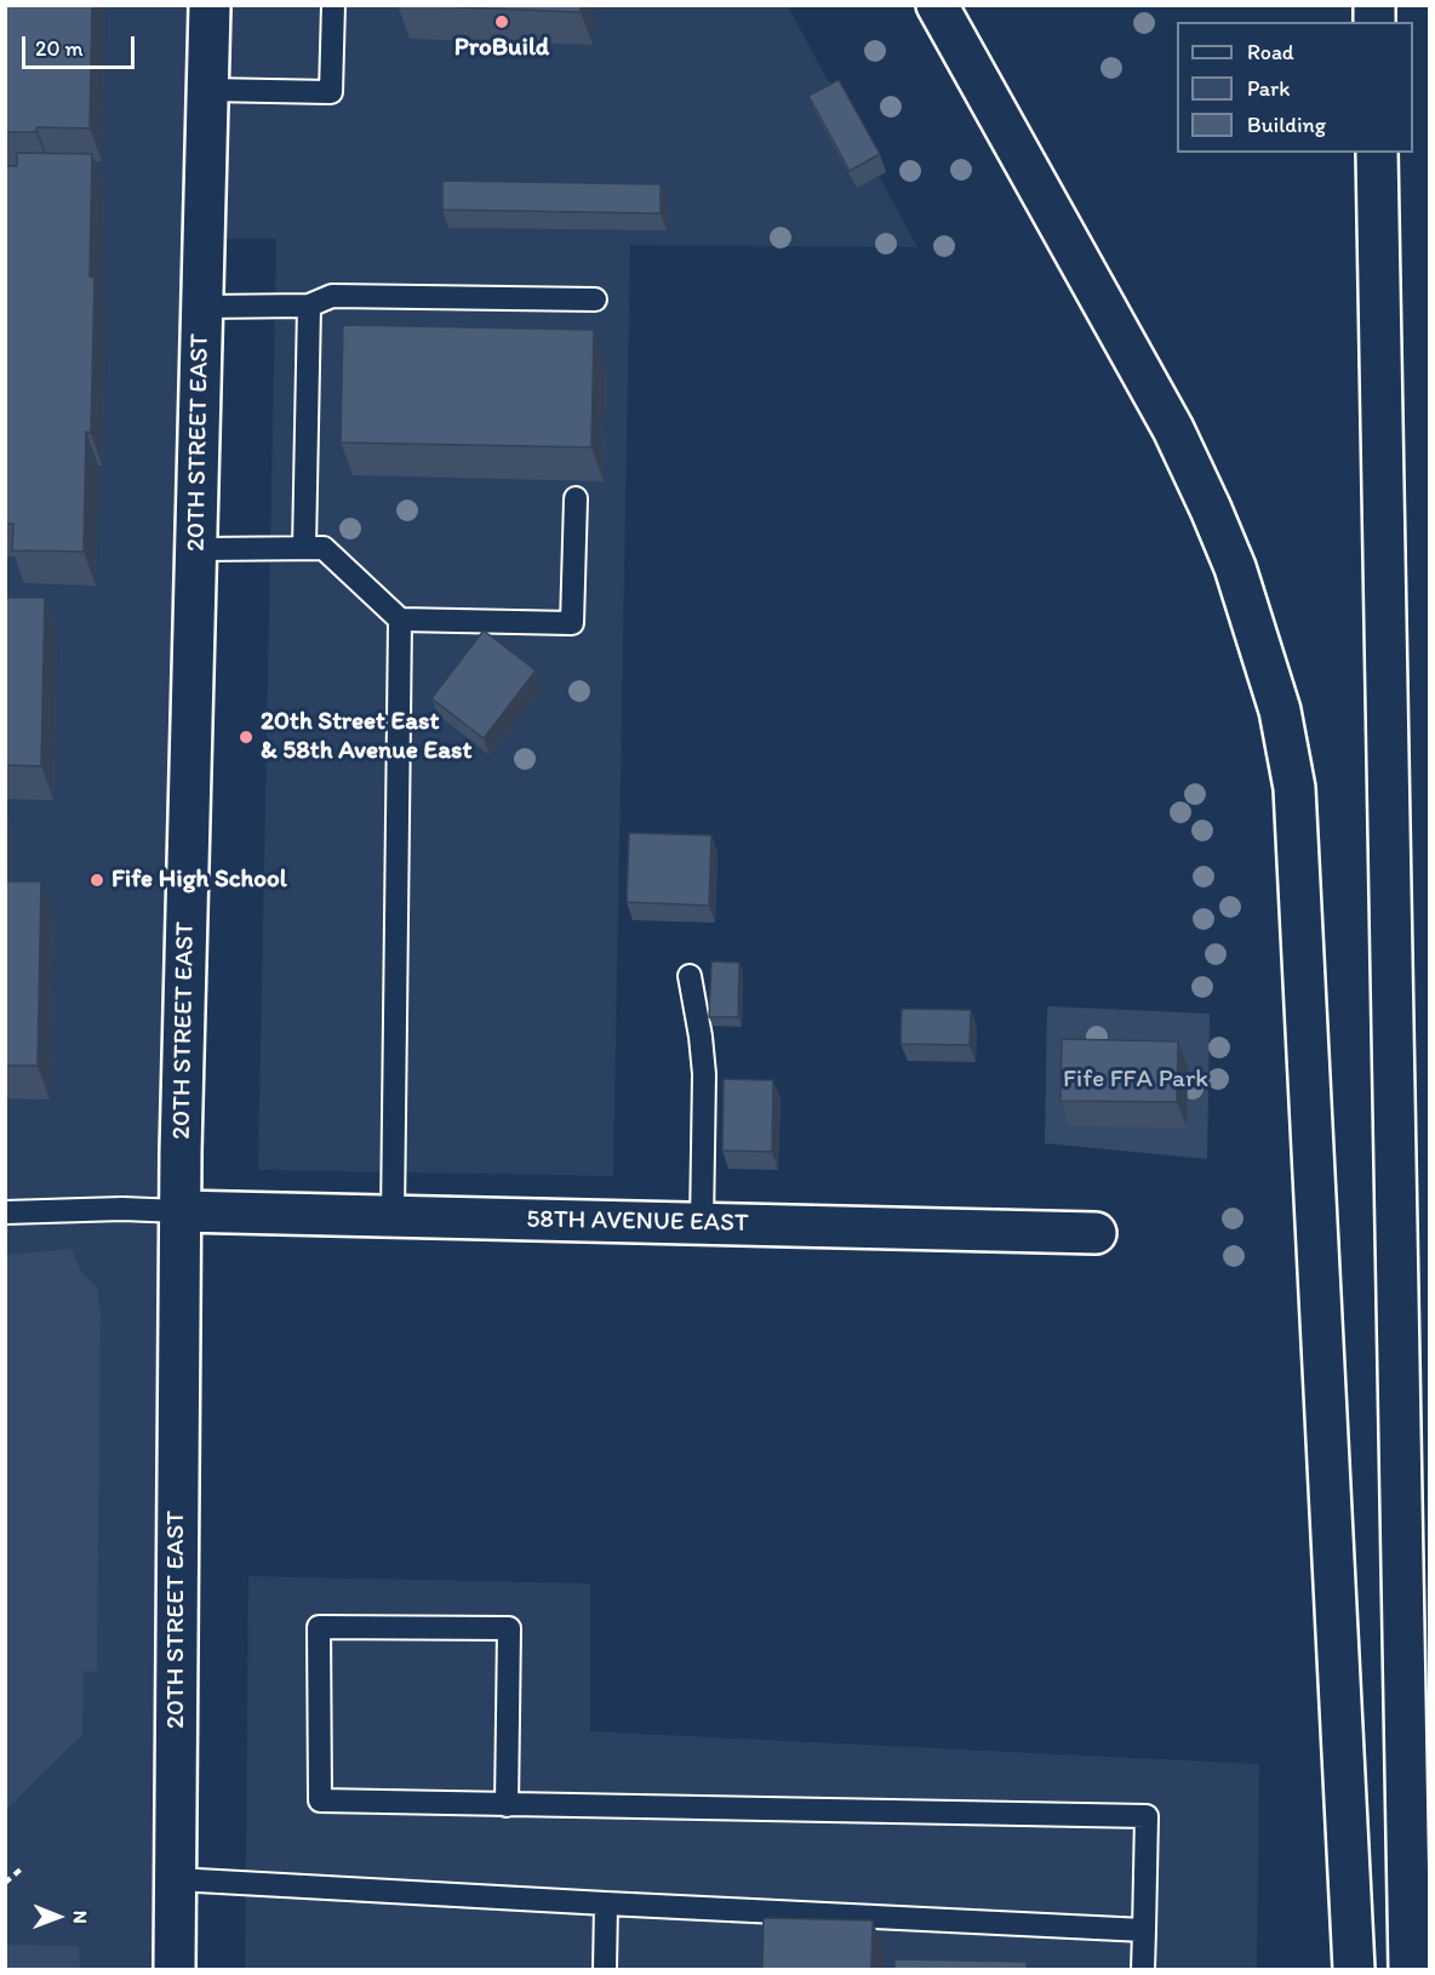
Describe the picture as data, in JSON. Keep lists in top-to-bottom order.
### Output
{
  "streets": {
    "main road": ["20TH STREET EAST", "58TH AVENUE EAST"]
  },
  "crossings": [
    ["20TH STREET EAST", "58TH AVENUE EAST"]
  ],
  "parks": ["Fife FFA Park"],
  "places": ["ProBuild", "20th Street East & 58th Avenue East", "Fife High School"],
  "legend": ["Road", "Park", "Building"],
  "scale_bar": "20 m",
  "north": "right"
}
